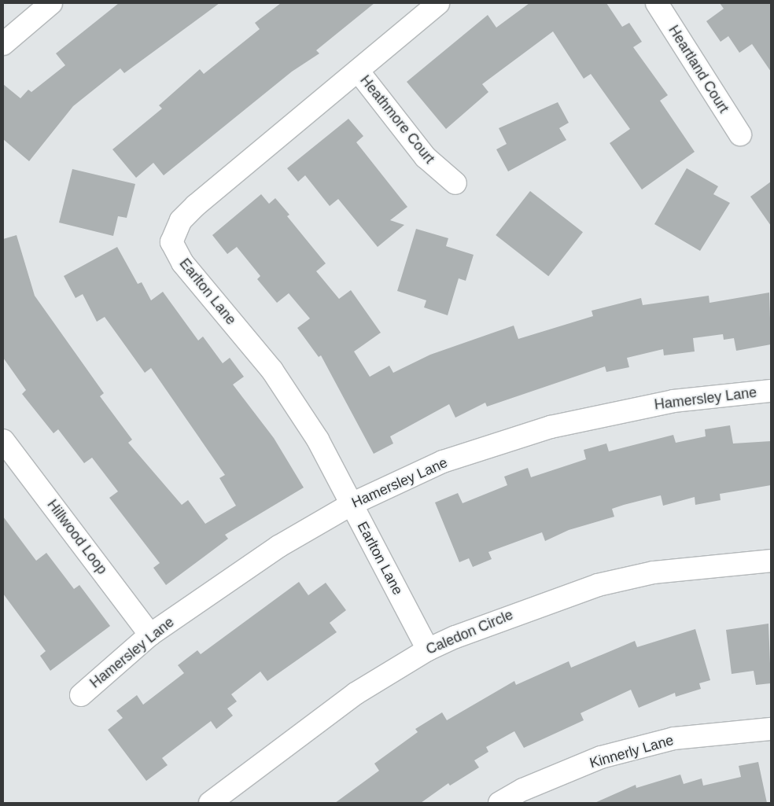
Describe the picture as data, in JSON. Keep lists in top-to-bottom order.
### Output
{
  "streets": {
    "street": [
      "Heartland Court",
      "Heathmore Court",
      "Earlton Lane",
      "Hamersley Lane",
      "Hillwood Loop",
      "Caledon Circle",
      "Kinnerly Lane"
    ]
  },
  "crossings": [
    ["Heathmore Court", "Earlton Lane"],
    ["Earlton Lane", "Hamersley Lane"],
    ["Earlton Lane", "Caledon Circle"],
    ["Hamersley Lane", "Hillwood Loop"]
  ]
}
